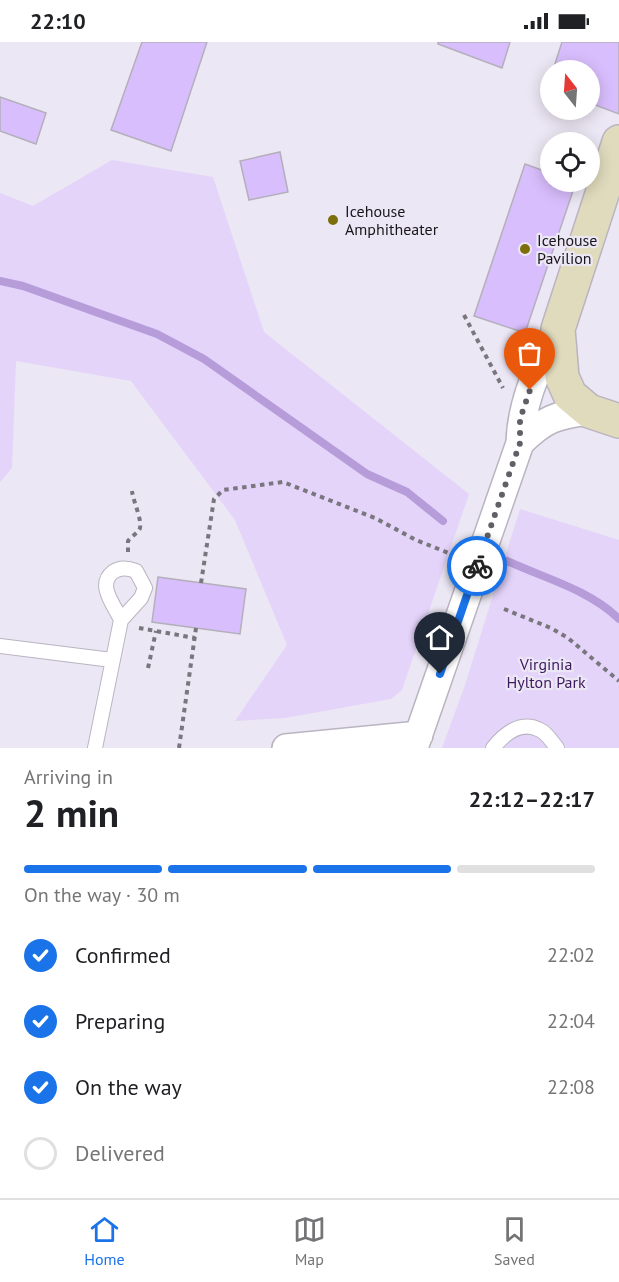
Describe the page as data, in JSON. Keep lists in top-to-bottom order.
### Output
{
  "parks": ["Virginia Hylton Park"],
  "places": ["Icehouse Amphitheater", "Icehouse Pavilion"],
  "north": "top",
  "page": {
    "status": "22:10",
    "heading": ["2 min", "Arriving in", "22:12–22:17"],
    "bar": "On the way · 30 m",
    "list": [
      ["Confirmed", "22:02"],
      ["Preparing", "22:04"],
      ["On the way", "22:08"],
      "Delivered"
    ],
    "tabs": ["Home", "Map", "Saved"]
  }
}
